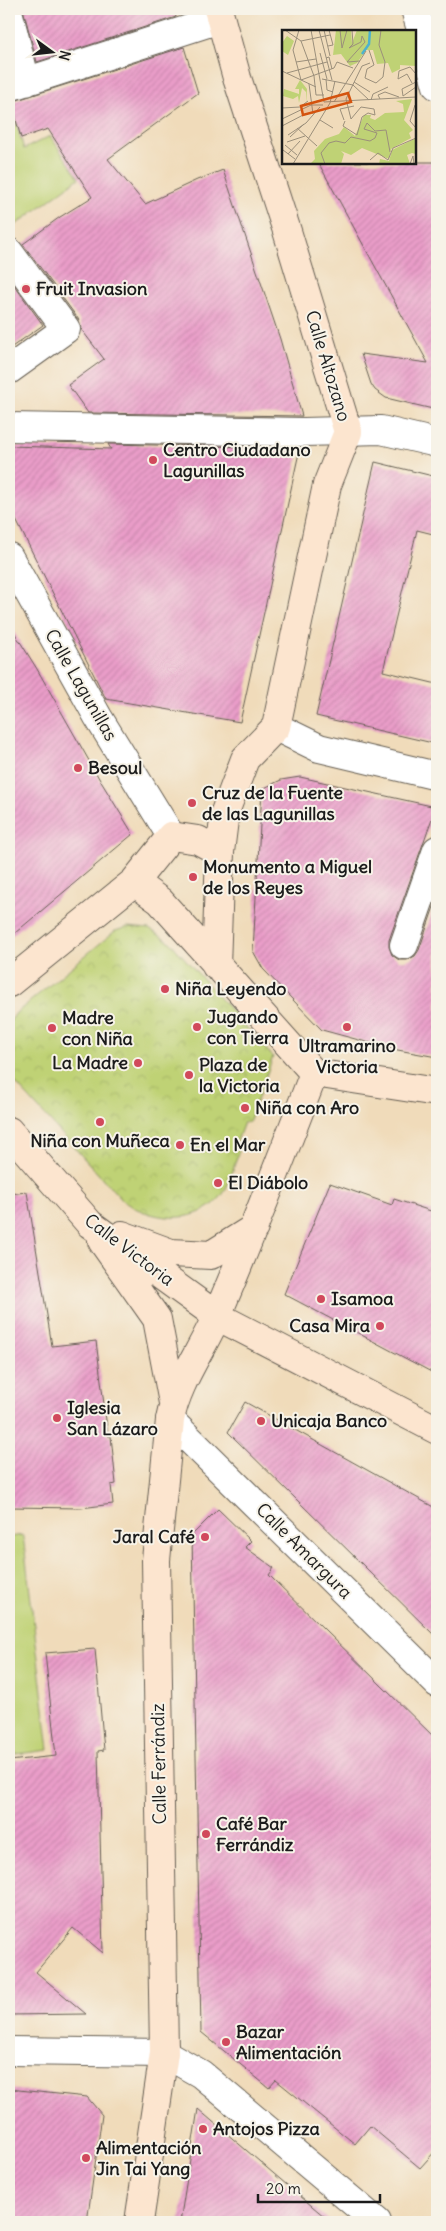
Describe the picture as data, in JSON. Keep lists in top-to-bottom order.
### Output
{
  "streets": {
    "main road": ["Calle Altozano", "Calle Victoria", "Calle Ferrándiz"],
    "street": ["Calle Lagunillas", "Calle Amargura"]
  },
  "crossings": [
    ["Calle Victoria", "Calle Ferrándiz"],
    ["Calle Amargura", "Calle Ferrándiz"]
  ],
  "places": [
    "Fruit Invasion",
    "Centro Ciudadano Lagunillas",
    "Besoul",
    "Cruz de la Fuente de las Lagunillas",
    "Monumento a Miguel de los Reyes",
    "Niña Leyendo",
    "Jugando con Tierra",
    "Ultramarino Victoria",
    "Madre con Niña",
    "La Madre",
    "Plaza de la Victoria",
    "Niña con Aro",
    "Niña con Muñeca",
    "En el Mar",
    "El Diábolo",
    "Isamoa",
    "Casa Mira",
    "Iglesia San Lázaro",
    "Unicaja Banco",
    "Jaral Café",
    "Café Bar Ferrándiz",
    "Bazar Alimentación",
    "Antojos Pizza",
    "Alimentación Jin Tai Yang"
  ],
  "scale_bar": "20 m",
  "north": "right"
}
